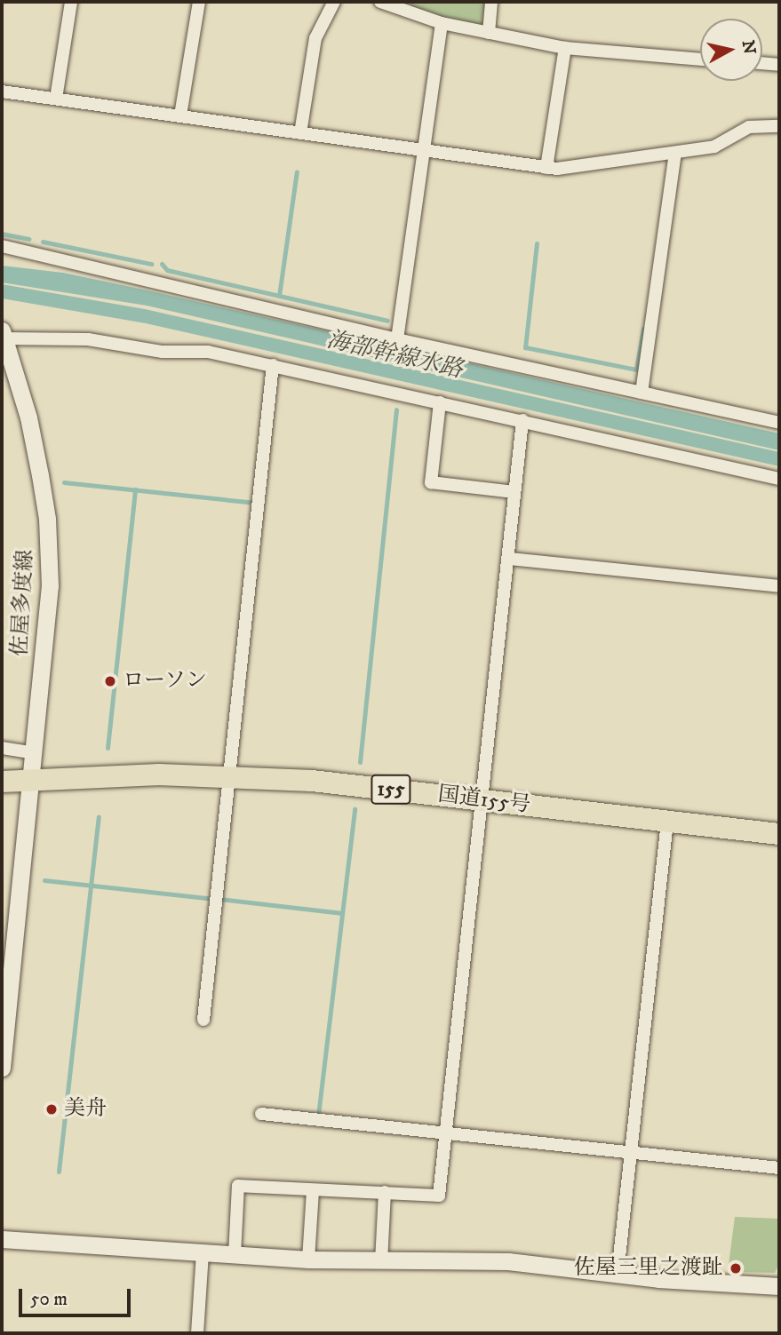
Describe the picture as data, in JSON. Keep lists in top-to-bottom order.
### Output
{
  "streets": {
    "highway": ["155", "国道155号"],
    "street": ["佐屋多度線"]
  },
  "crossings": [
    ["佐屋多度線", "国道155号"]
  ],
  "water": ["海部幹線水路"],
  "places": ["ローソン", "美舟", "佐屋三里之渡趾"],
  "scale_bar": "50 m",
  "north": "right"
}
